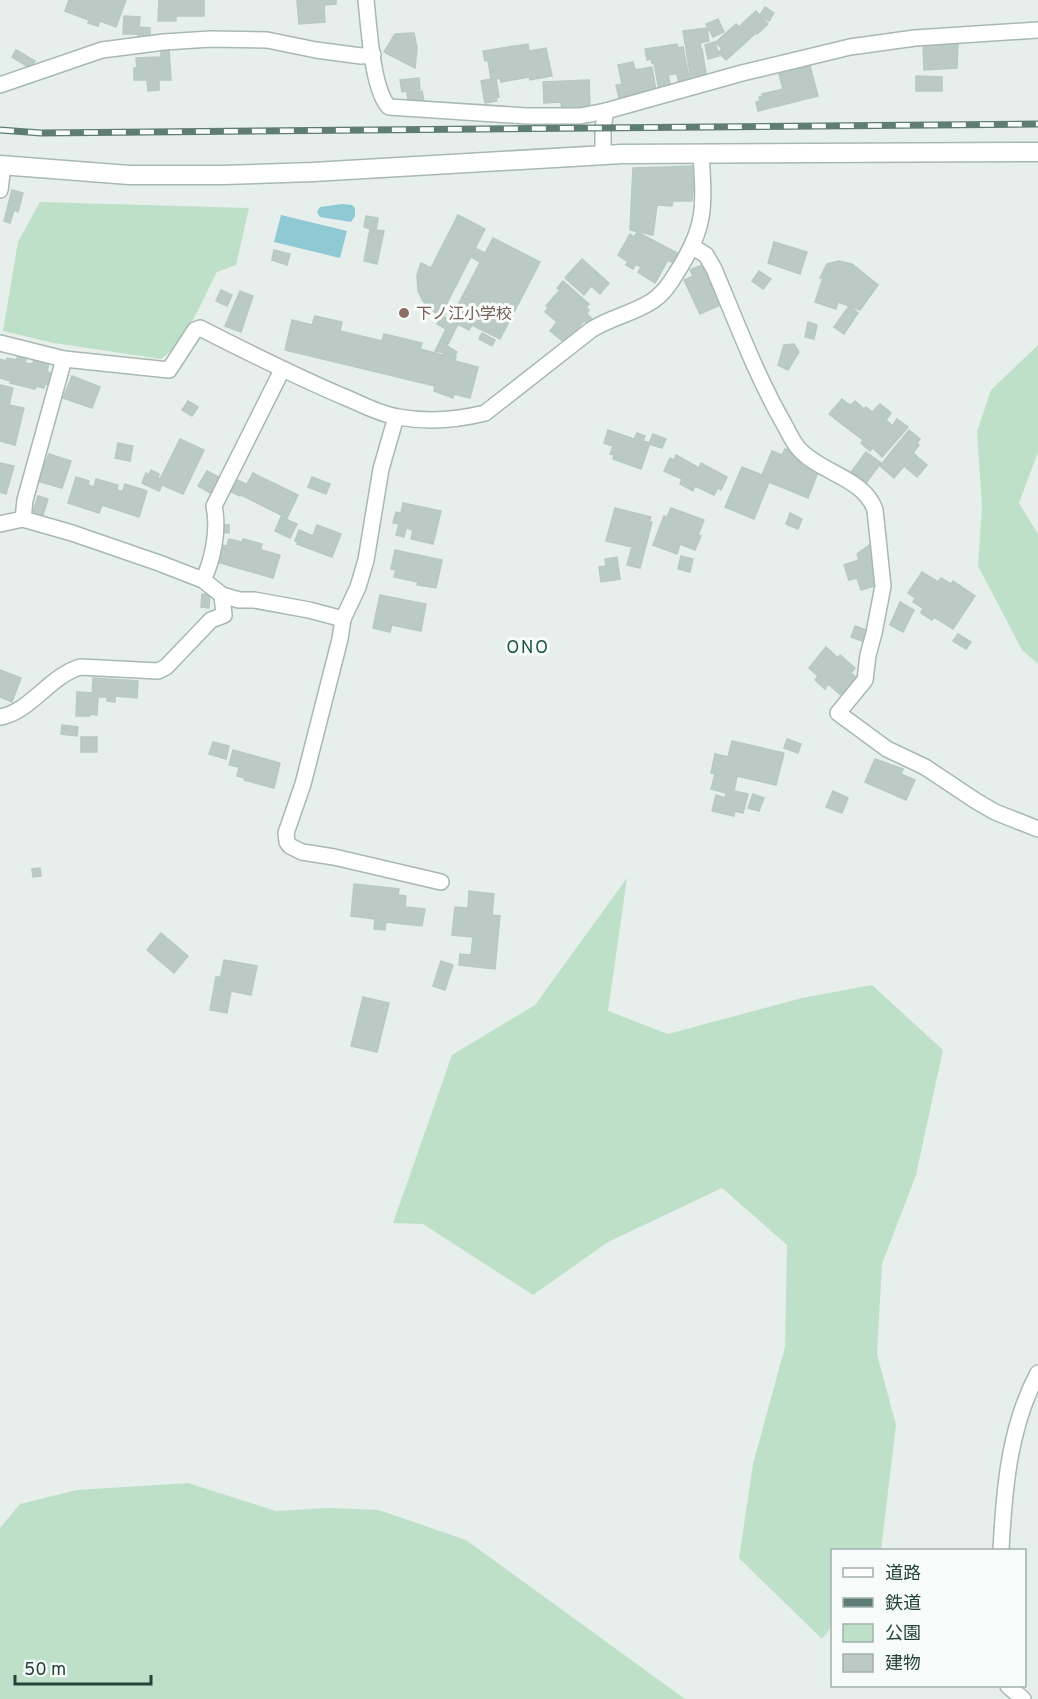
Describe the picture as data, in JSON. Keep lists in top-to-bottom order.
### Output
{
  "districts": ["ONO"],
  "places": ["下ノ江小学校"],
  "legend": [
    "道路",
    "鉄道",
    "公園",
    "建物"
  ],
  "scale_bar": "50 m"
}
